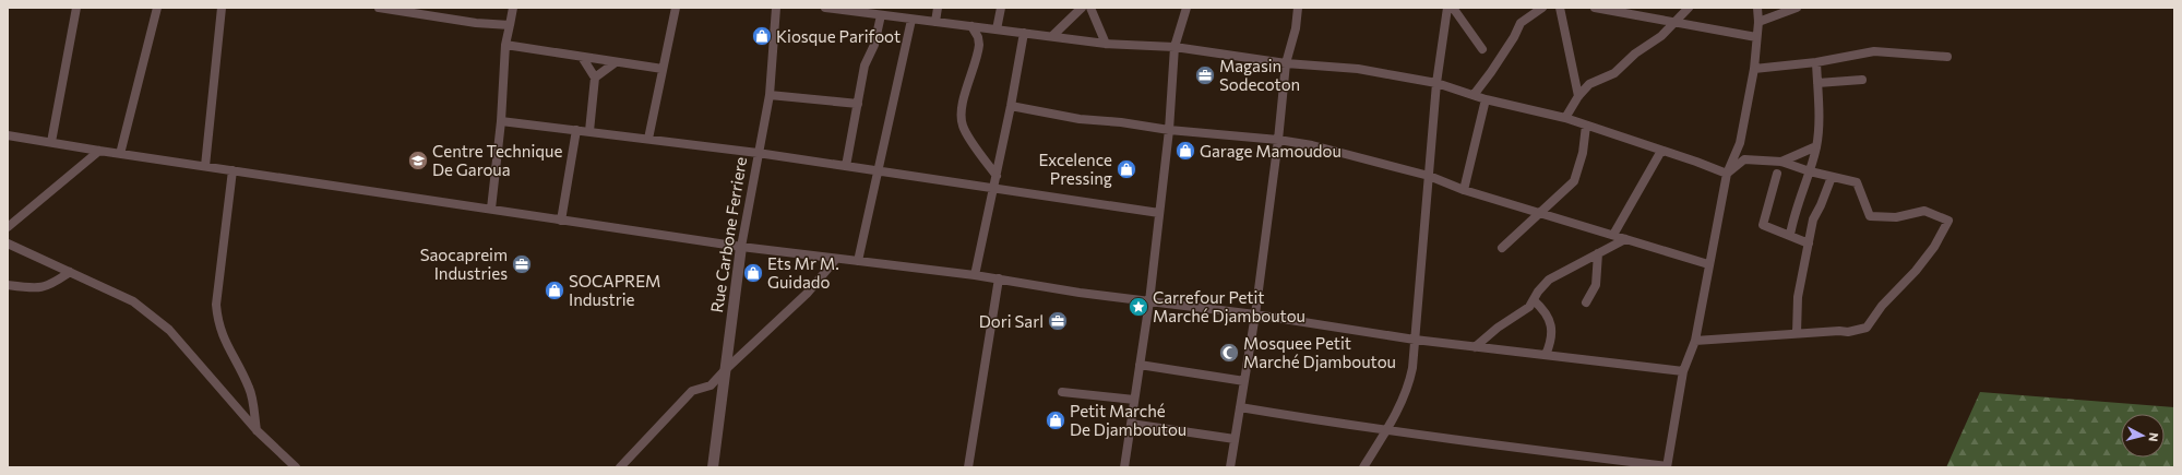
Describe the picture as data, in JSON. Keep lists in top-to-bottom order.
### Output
{
  "streets": {
    "street": ["Rue Carbone Ferriere"]
  },
  "places": {
    "shop": [
      "Kiosque Parifoot",
      "Garage Mamoudou",
      "Excelence Pressing",
      "Ets Mr M. Guidado",
      "SOCAPREM Industrie",
      "Petit Marché De Djamboutou"
    ],
    "office": ["Magasin Sodecoton", "Saocapreim Industries", "Dori Sarl"],
    "school or university": ["Centre Technique De Garoua"],
    "place": ["Carrefour Petit Marché Djamboutou"],
    "mosque": ["Mosquee Petit Marché Djamboutou"]
  },
  "north": "right"
}
